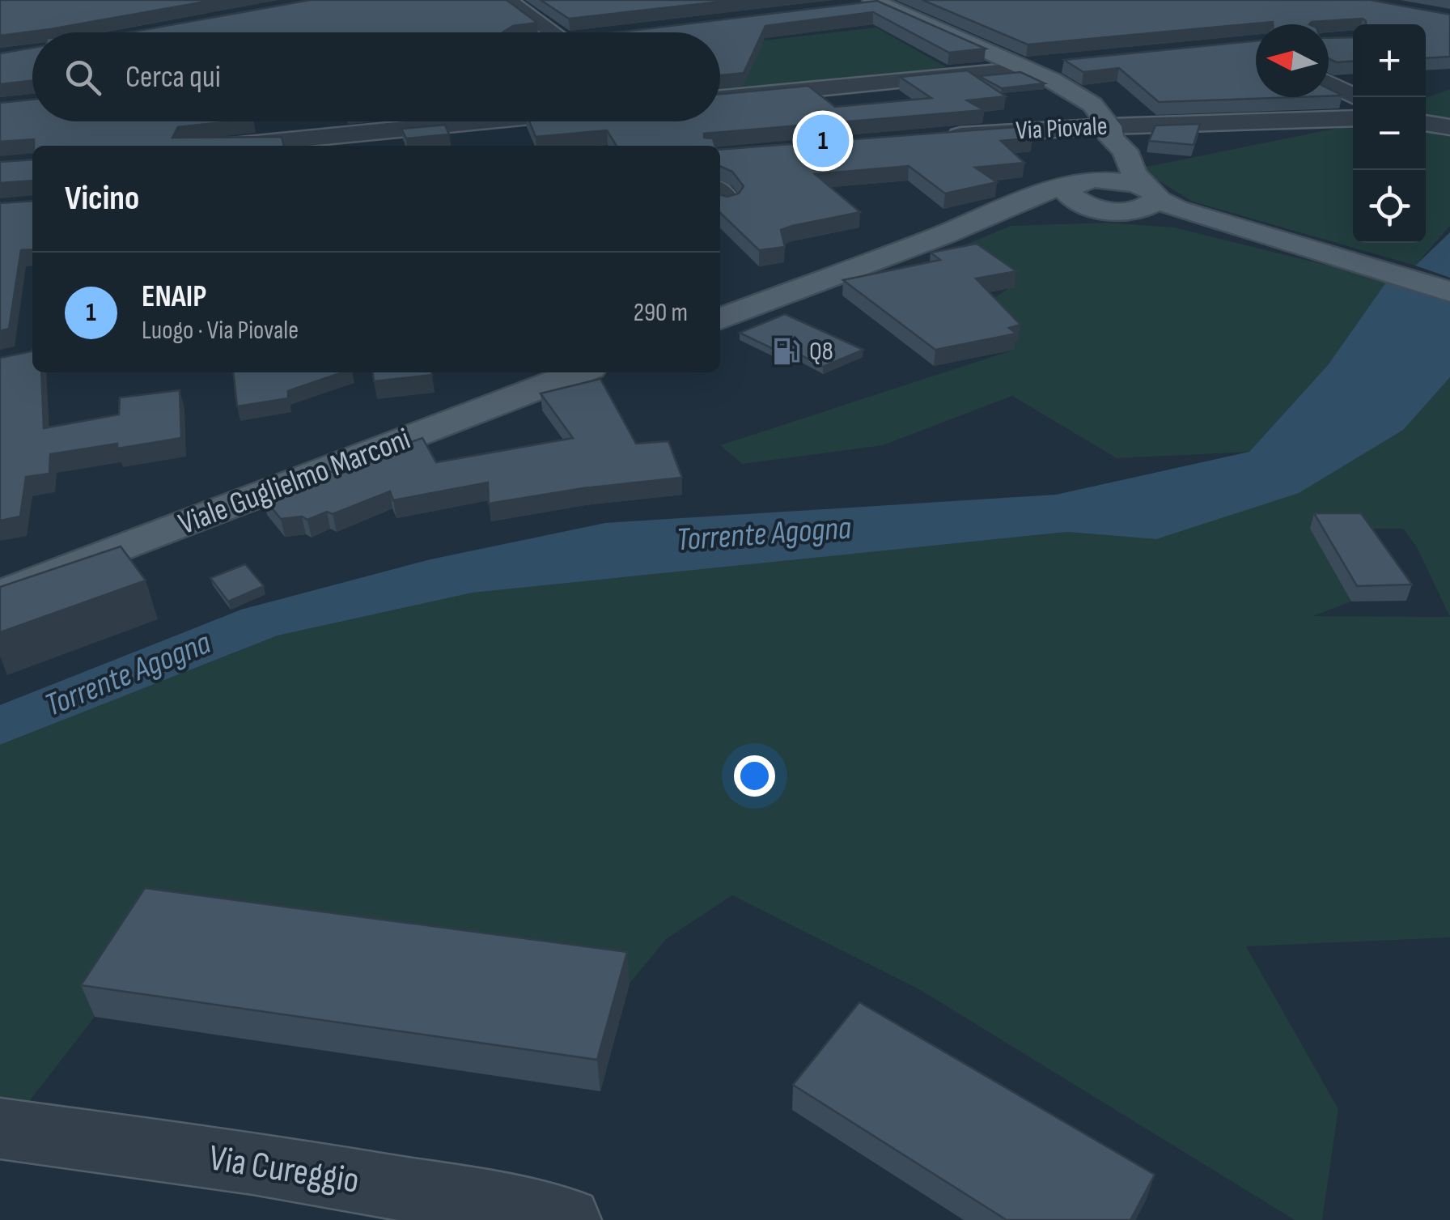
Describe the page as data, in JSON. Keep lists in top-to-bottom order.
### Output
{
  "streets": {
    "main road": ["Viale Guglielmo Marconi"],
    "street": ["Via Piovale", "Via Cureggio"]
  },
  "water": ["Torrente Agogna"],
  "places": {
    "fuel station": ["Q8"]
  },
  "north": "left",
  "page": {
    "map_buttons": ["+", "−"],
    "search": "Cerca qui",
    "pins": "1",
    "heading": "Vicino",
    "list": [
      {
        "mark": "1",
        "name": "ENAIP",
        "note": "Luogo · Via Piovale",
        "value": "290 m"
      }
    ]
  }
}
